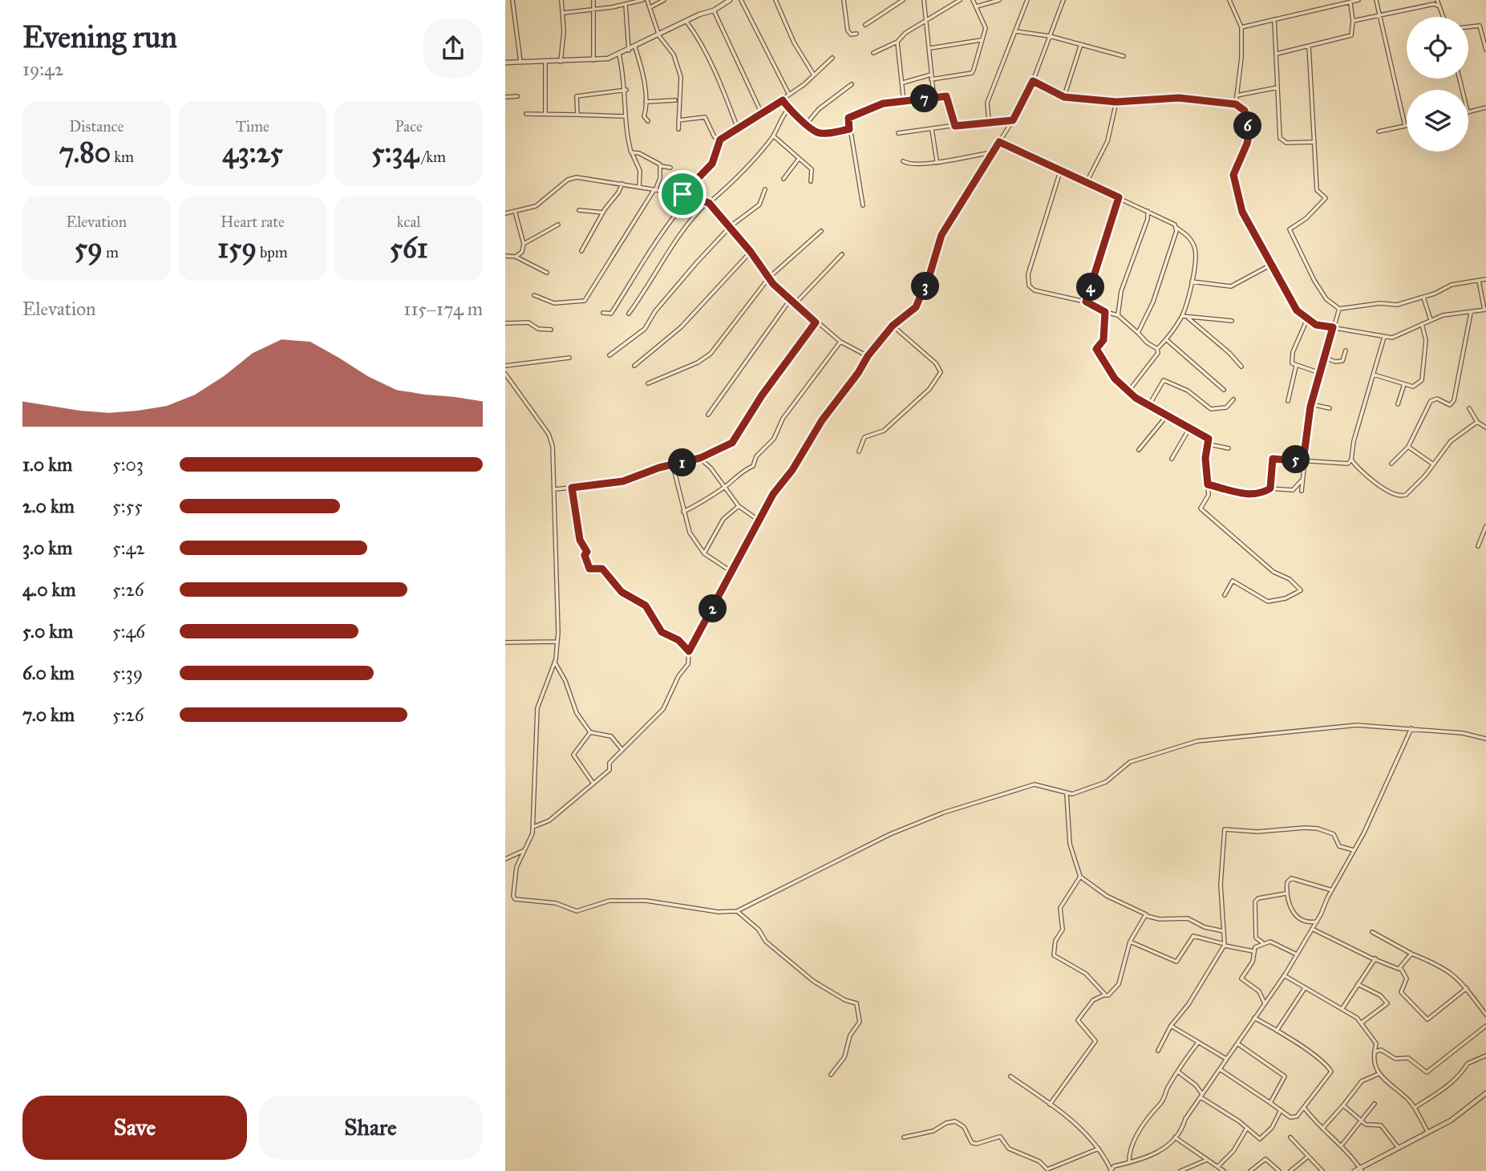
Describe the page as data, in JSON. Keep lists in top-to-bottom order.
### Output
{
  "page": {
    "heading": ["Evening run", "19:42"],
    "pins": [
      "7",
      "6",
      "3",
      "4",
      "5",
      "1",
      "2"
    ],
    "stats": [
      ["Distance", "7.80 km"],
      ["Time", "43:25"],
      ["Pace", "5:34 /km"],
      ["Elevation", "59 m"],
      ["Heart rate", "159 bpm"],
      ["kcal", "561"]
    ],
    "chart": ["Elevation", "115–174 m"],
    "list": [
      {
        "name": "1.0 km",
        "note": "5:03"
      },
      {
        "name": "2.0 km",
        "note": "5:55"
      },
      {
        "name": "3.0 km",
        "note": "5:42"
      },
      {
        "name": "4.0 km",
        "note": "5:26"
      },
      {
        "name": "5.0 km",
        "note": "5:46"
      },
      {
        "name": "6.0 km",
        "note": "5:39"
      },
      {
        "name": "7.0 km",
        "note": "5:26"
      }
    ],
    "buttons": ["Save", "Share"]
  }
}
